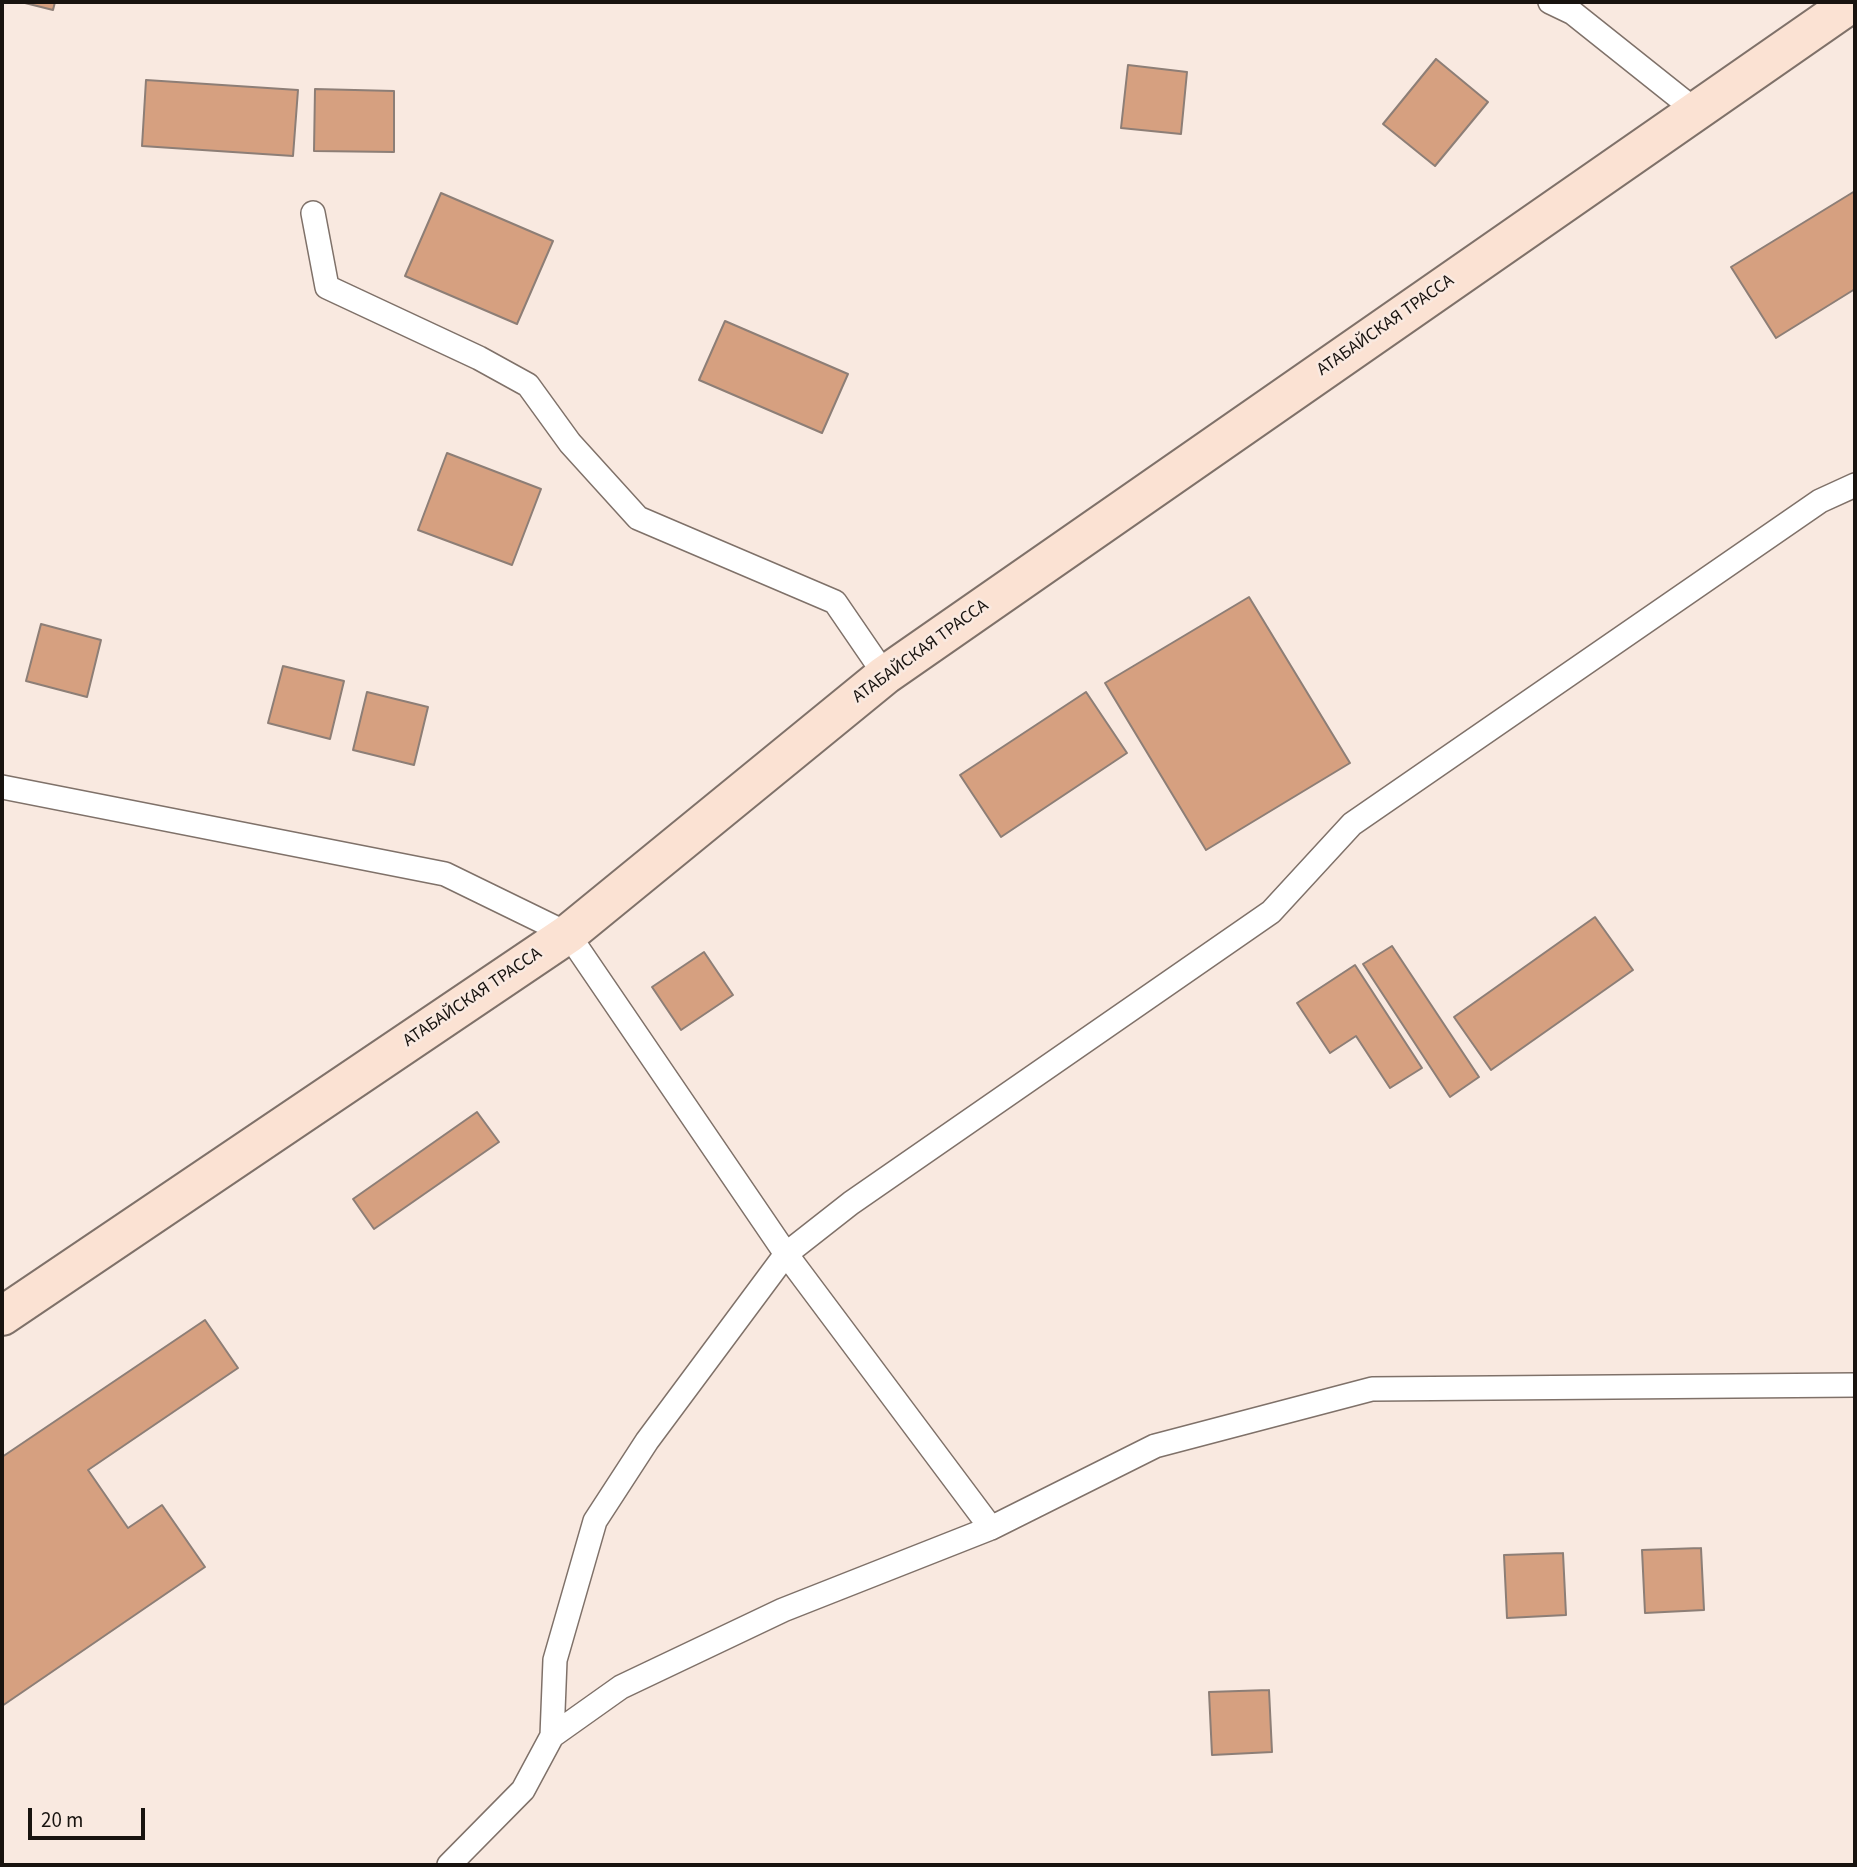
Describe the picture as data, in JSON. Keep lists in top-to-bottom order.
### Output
{
  "streets": {
    "main road": ["АТАБАЙСКАЯ ТРАССА"]
  },
  "scale_bar": "20 m"
}
